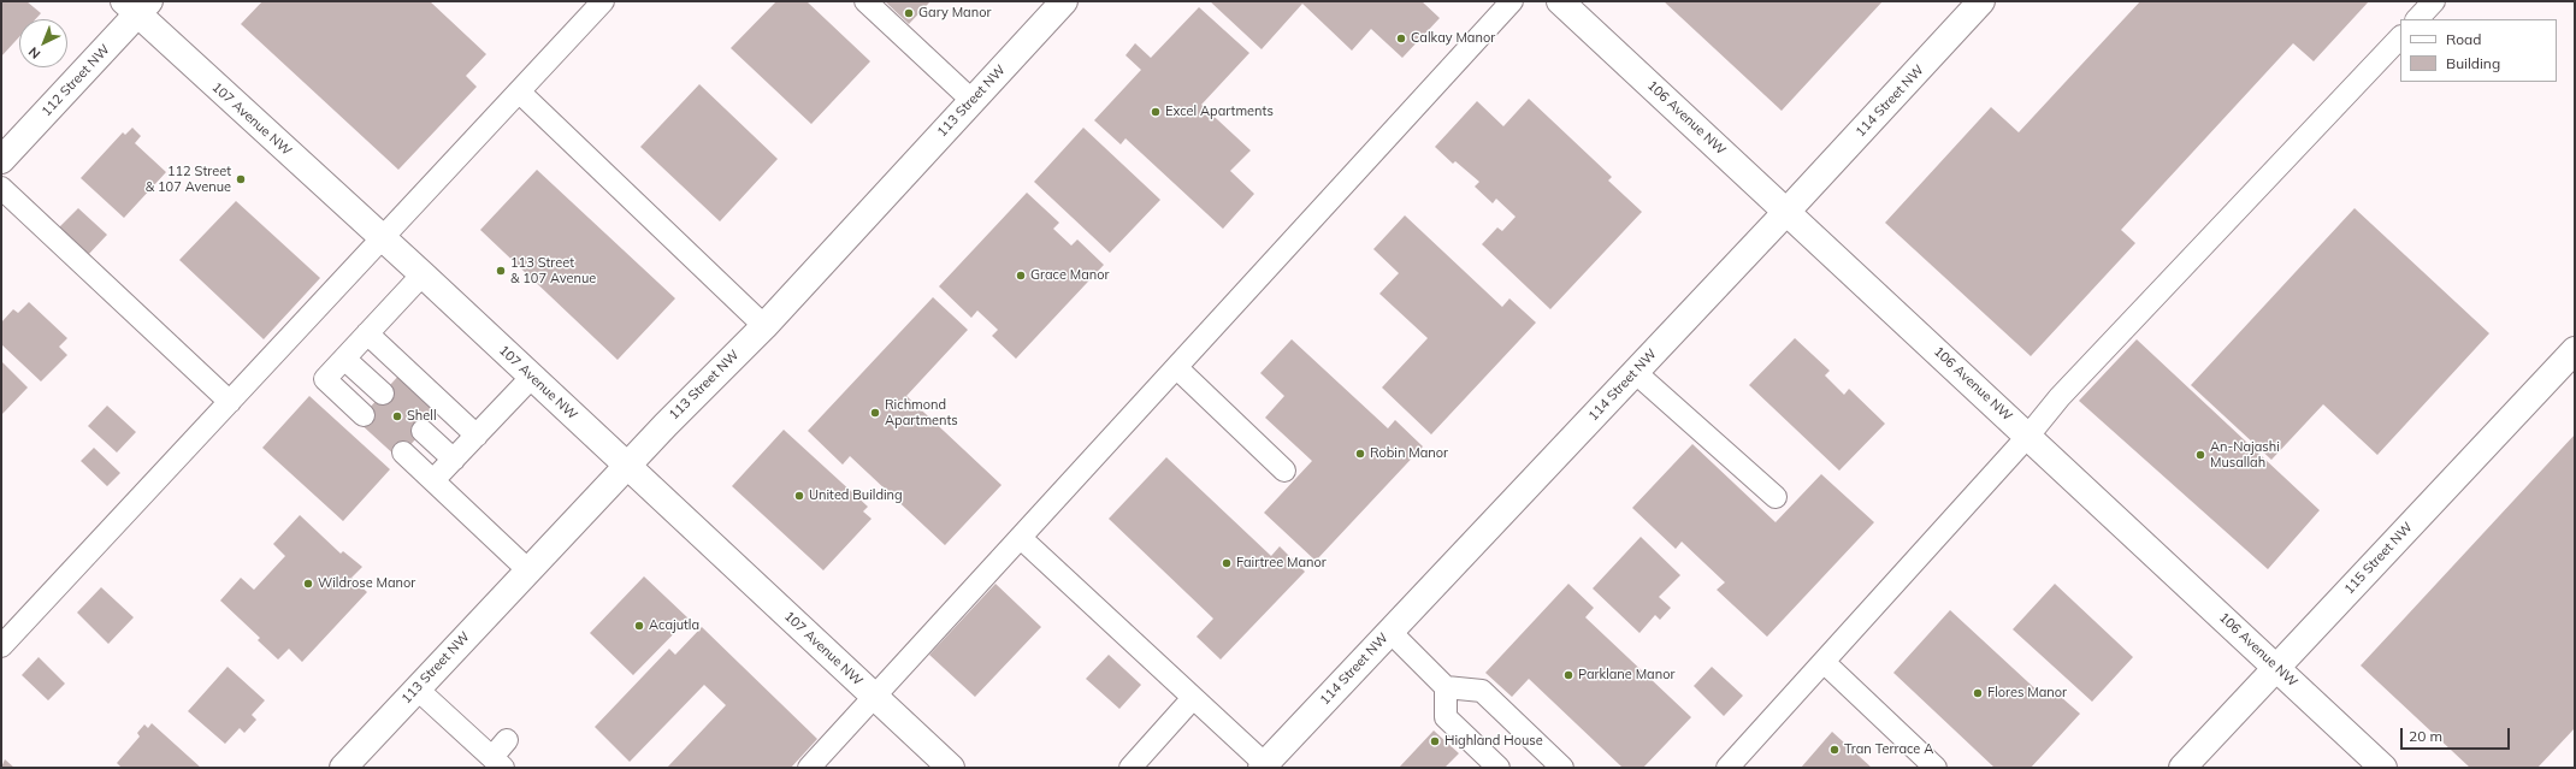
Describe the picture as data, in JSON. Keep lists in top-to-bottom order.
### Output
{
  "streets": {
    "street": [
      "112 Street NW",
      "113 Street NW",
      "114 Street NW",
      "106 Avenue NW",
      "107 Avenue NW",
      "115 Street NW"
    ]
  },
  "crossings": [
    ["112 Street NW", "107 Avenue NW"],
    ["113 Street NW", "107 Avenue NW"],
    ["114 Street NW", "106 Avenue NW"],
    ["106 Avenue NW", "115 Street NW"]
  ],
  "places": [
    "Gary Manor",
    "Calkay Manor",
    "Excel Apartments",
    "112 Street & 107 Avenue",
    "113 Street & 107 Avenue",
    "Grace Manor",
    "Richmond Apartments",
    "Shell",
    "Robin Manor",
    "An-Najashi Musallah",
    "United Building",
    "Fairtree Manor",
    "Wildrose Manor",
    "Acajutla",
    "Parklane Manor",
    "Flores Manor",
    "Highland House",
    "Tran Terrace A"
  ],
  "legend": ["Road", "Building"],
  "scale_bar": "20 m",
  "north": "bottom left"
}
